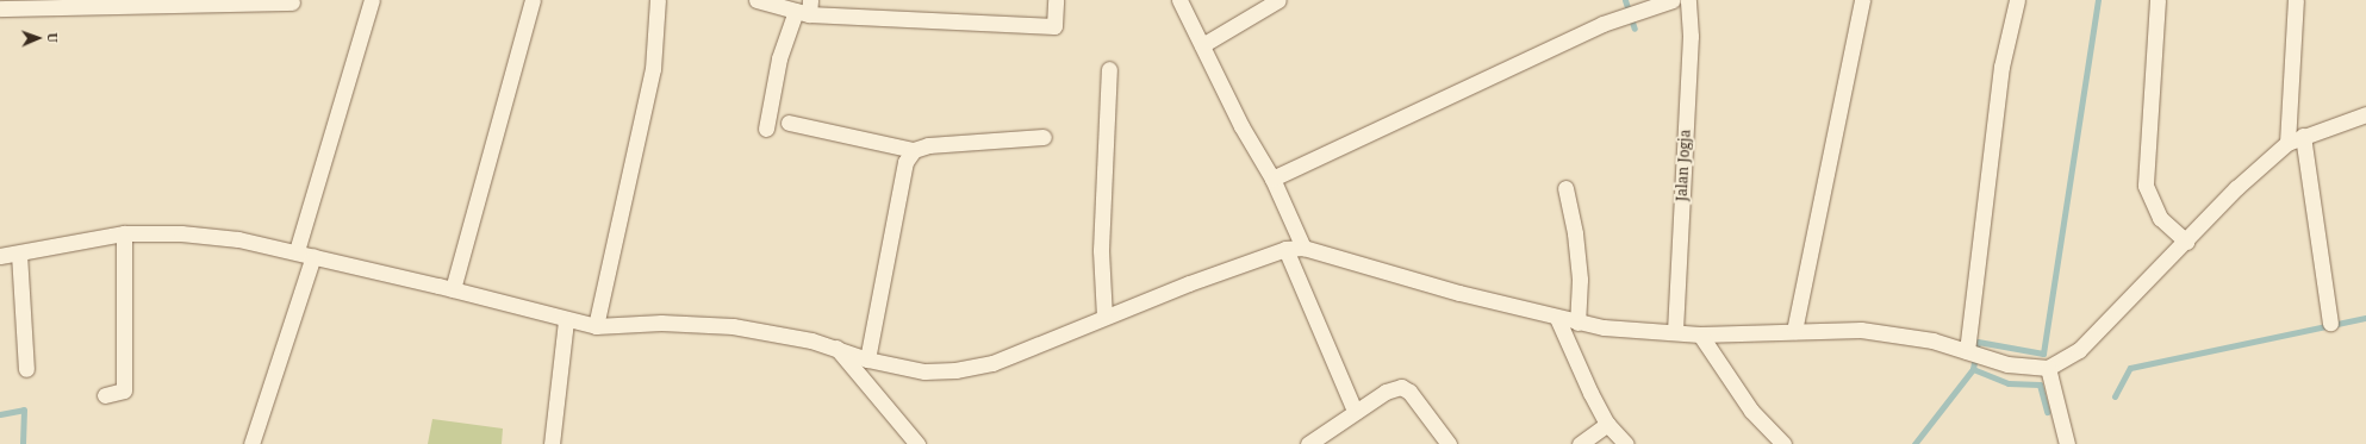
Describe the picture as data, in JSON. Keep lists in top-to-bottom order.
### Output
{
  "streets": {
    "street": ["Jalan Jogja"]
  },
  "north": "right"
}
